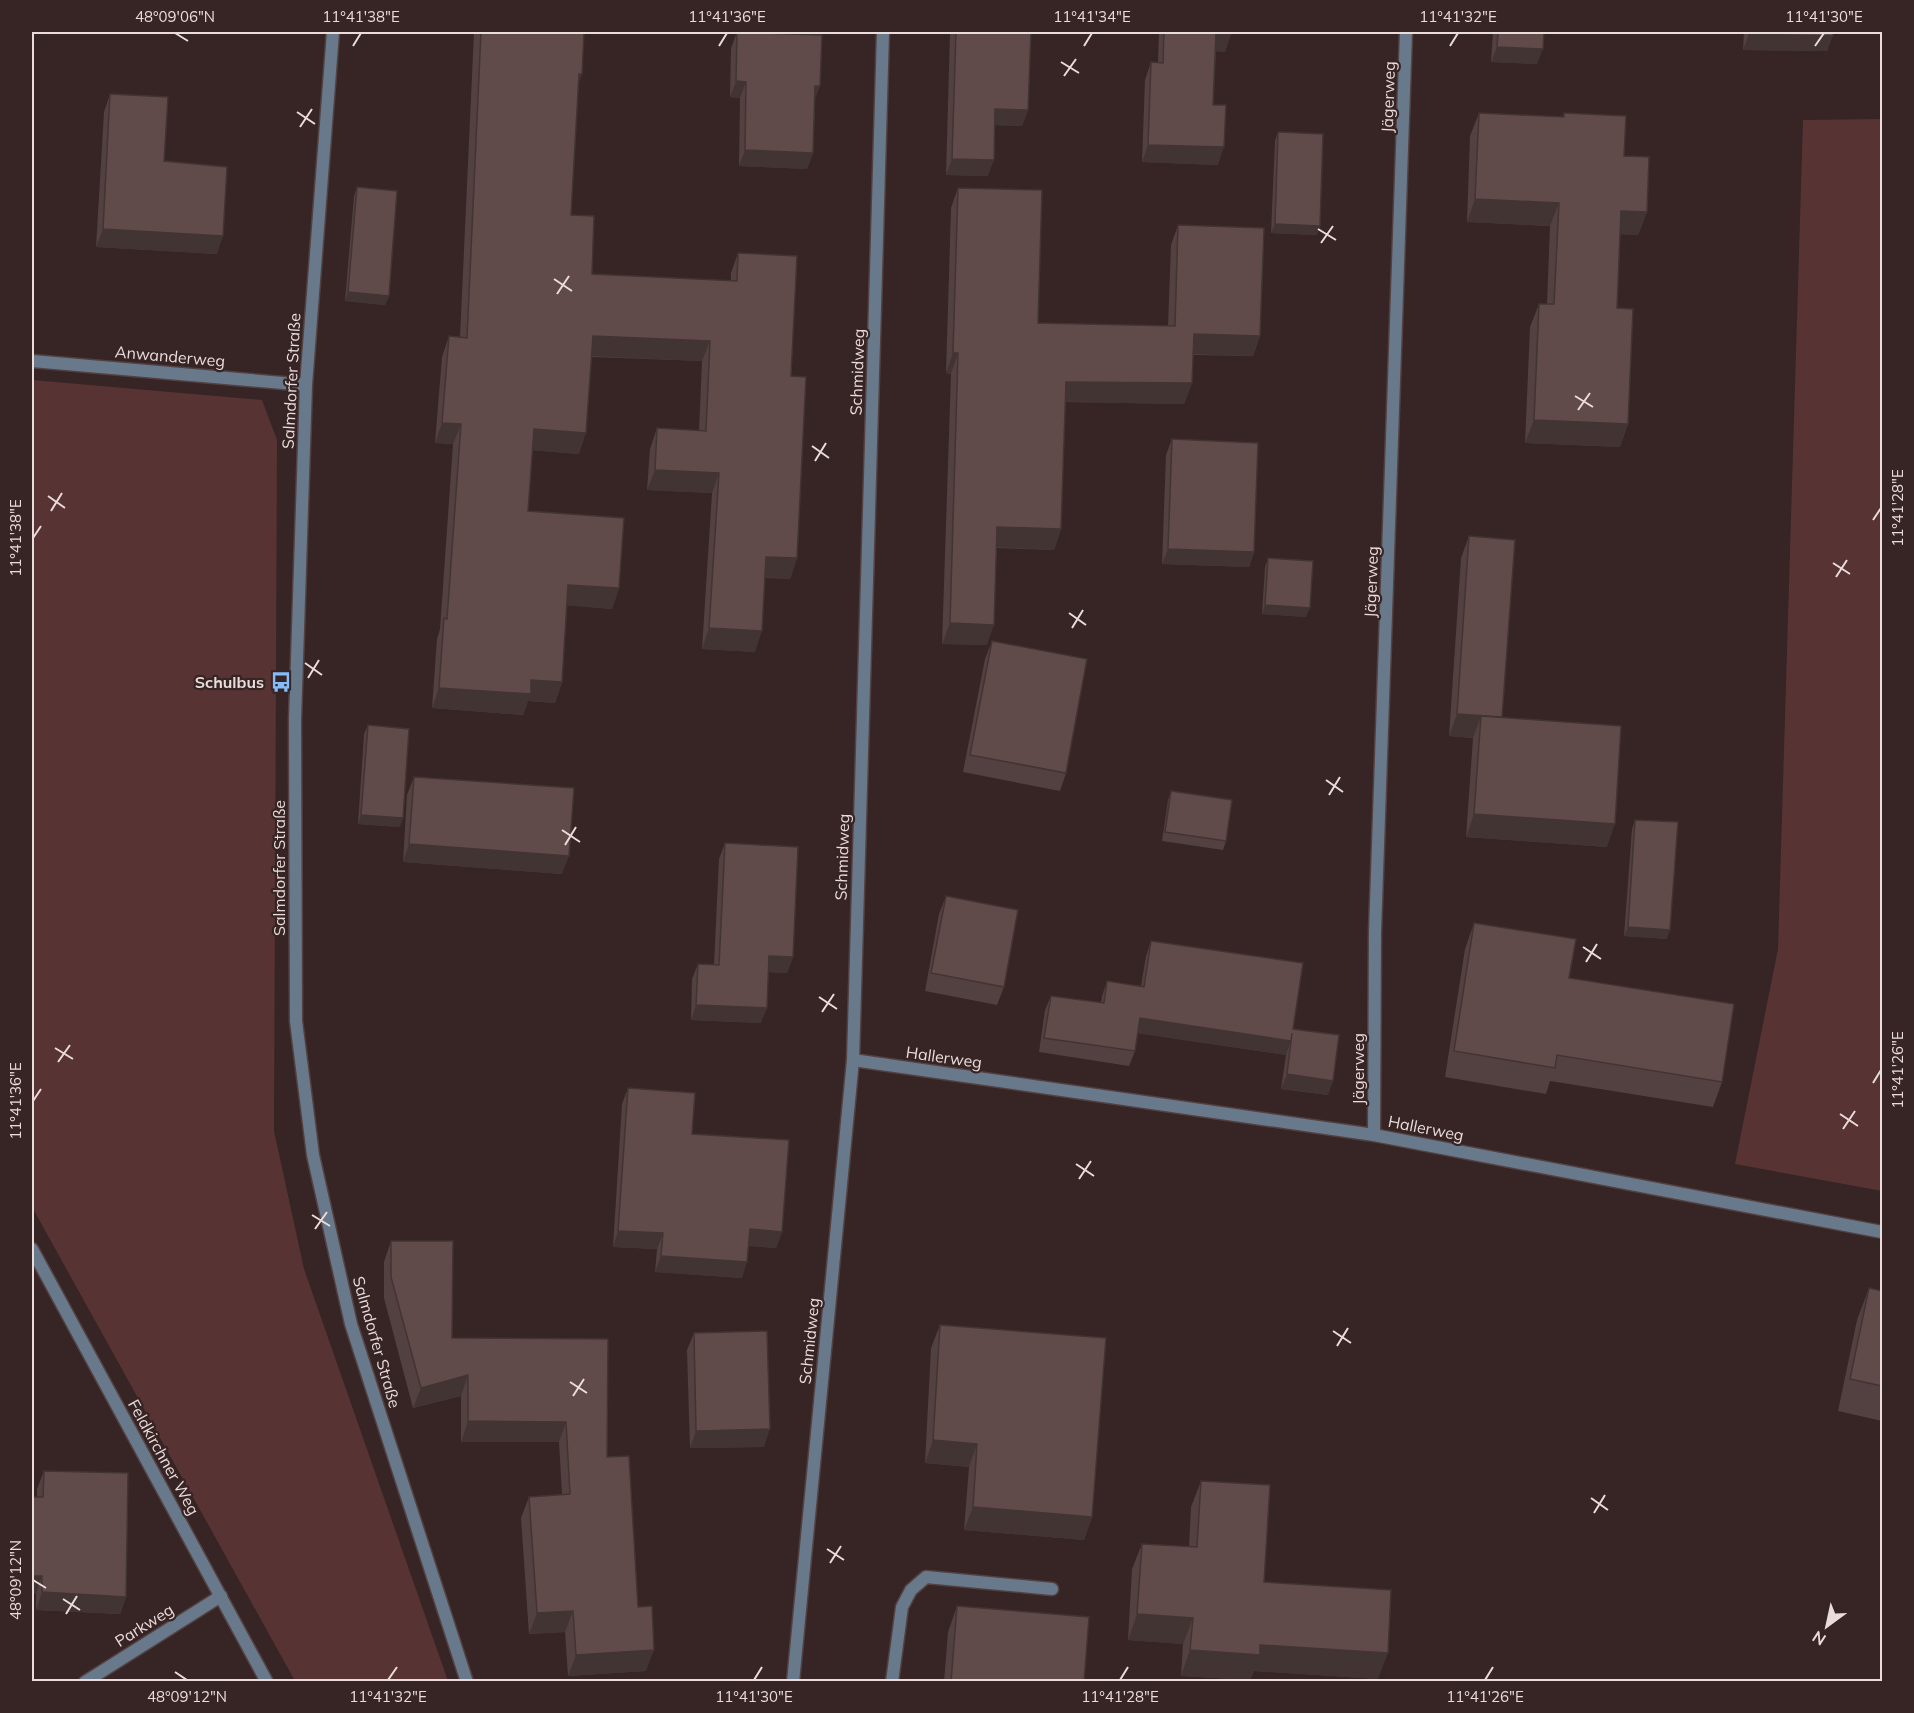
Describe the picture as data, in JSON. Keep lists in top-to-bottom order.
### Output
{
  "streets": {
    "street": [
      "Jägerweg",
      "Anwanderweg",
      "Schmidweg",
      "Salmdorfer Straße",
      "Hallerweg",
      "Feldkirchner Weg",
      "Parkweg"
    ]
  },
  "crossings": [
    ["Jägerweg", "Hallerweg"],
    ["Anwanderweg", "Salmdorfer Straße"],
    ["Schmidweg", "Hallerweg"],
    ["Feldkirchner Weg", "Parkweg"]
  ],
  "places": {
    "bus stop": ["Schulbus"]
  },
  "north": "bottom left",
  "coordinates": [
    "48°09'06\"N",
    "11°41'38\"E",
    "11°41'36\"E",
    "11°41'34\"E",
    "11°41'32\"E",
    "11°41'30\"E",
    "11°41'28\"E",
    "11°41'26\"E",
    "48°09'12\"N"
  ]
}
